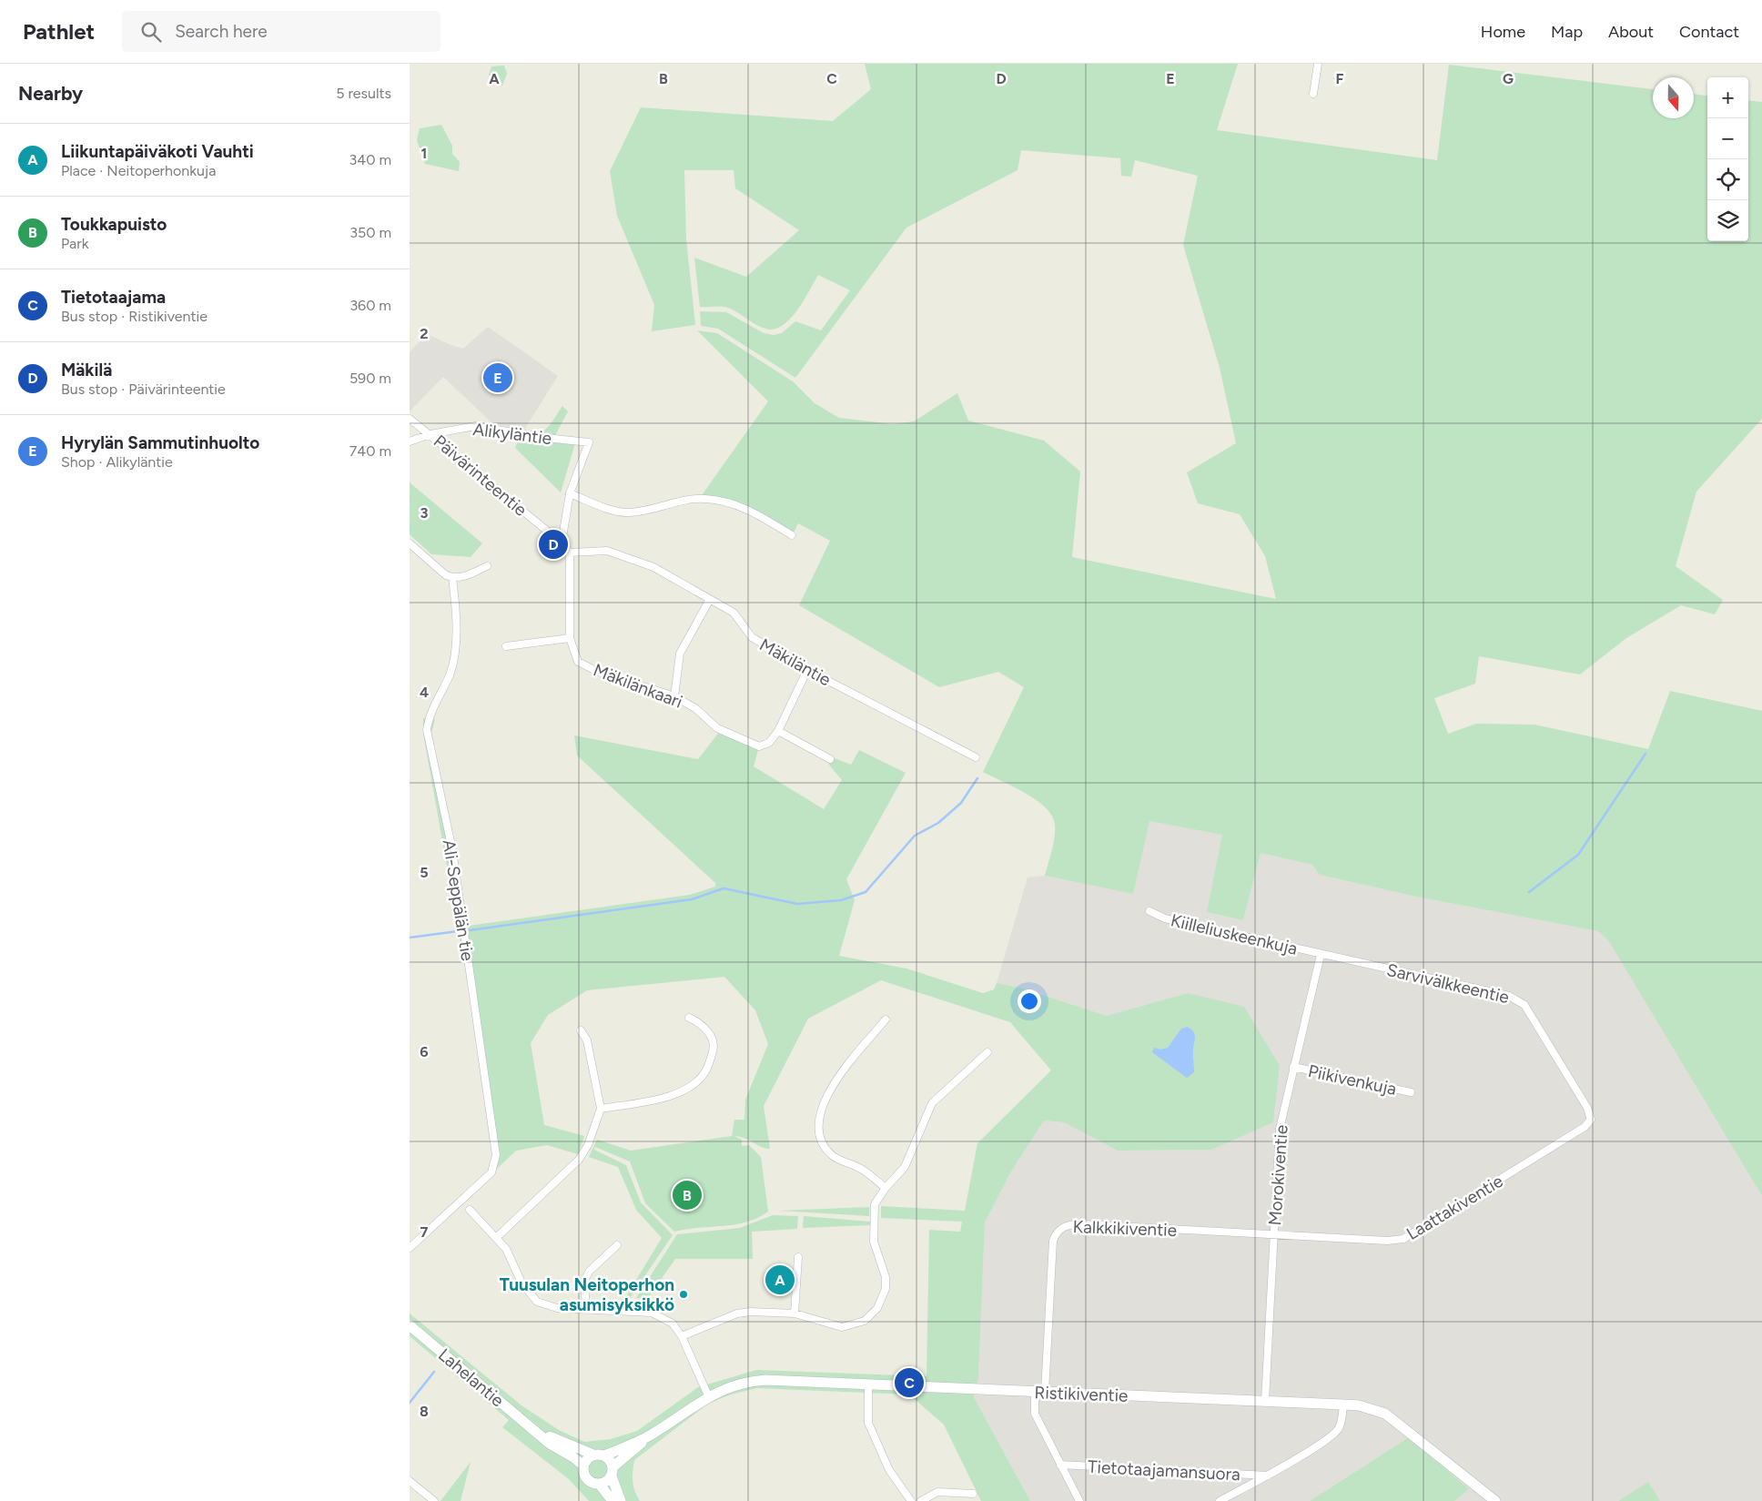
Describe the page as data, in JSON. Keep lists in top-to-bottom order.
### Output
{
  "streets": {
    "street": [
      "Alikyläntie",
      "Päivärinteentie",
      "Mäkiläntie",
      "Mäkilänkaari",
      "Ali-Seppälän tie",
      "Kiilleliuskeenkuja",
      "Sarvivälkkeentie",
      "Piikivenkuja",
      "Morokiventie",
      "Laattakiventie",
      "Kalkkikiventie",
      "Lahelantie",
      "Ristikiventie",
      "Tietotaajamansuora"
    ]
  },
  "crossings": [
    ["Alikyläntie", "Päivärinteentie"],
    ["Päivärinteentie", "Mäkiläntie"],
    ["Päivärinteentie", "Mäkilänkaari"],
    ["Mäkiläntie", "Mäkilänkaari"],
    ["Kiilleliuskeenkuja", "Sarvivälkkeentie"],
    ["Kiilleliuskeenkuja", "Morokiventie"],
    ["Sarvivälkkeentie", "Morokiventie"],
    ["Sarvivälkkeentie", "Laattakiventie"],
    ["Piikivenkuja", "Morokiventie"],
    ["Morokiventie", "Laattakiventie"],
    ["Morokiventie", "Kalkkikiventie"],
    ["Morokiventie", "Ristikiventie"],
    ["Laattakiventie", "Kalkkikiventie"],
    ["Kalkkikiventie", "Ristikiventie"],
    ["Kalkkikiventie", "Tietotaajamansuora"],
    ["Lahelantie", "Ristikiventie"]
  ],
  "places": ["Tuusulan Neitoperhon asumisyksikkö"],
  "north": "bottom",
  "page": {
    "header": "Pathlet",
    "search": "Search here",
    "nav": [
      "Home",
      "Map",
      "About",
      "Contact"
    ],
    "heading": ["Nearby", "5 results"],
    "map_buttons": ["+", "−"],
    "list": [
      {
        "mark": "A",
        "name": "Liikuntapäiväkoti Vauhti",
        "note": "Place · Neitoperhonkuja",
        "value": "340 m"
      },
      {
        "mark": "B",
        "name": "Toukkapuisto",
        "note": "Park",
        "value": "350 m"
      },
      {
        "mark": "C",
        "name": "Tietotaajama",
        "note": "Bus stop · Ristikiventie",
        "value": "360 m"
      },
      {
        "mark": "D",
        "name": "Mäkilä",
        "note": "Bus stop · Päivärinteentie",
        "value": "590 m"
      },
      {
        "mark": "E",
        "name": "Hyrylän Sammutinhuolto",
        "note": "Shop · Alikyläntie",
        "value": "740 m"
      }
    ],
    "pins": [
      "E",
      "D",
      "B",
      "A",
      "C"
    ]
  },
  "grid": {
    "columns": [
      "A",
      "B",
      "C",
      "D",
      "E",
      "F",
      "G"
    ],
    "rows": [
      "1",
      "2",
      "3",
      "4",
      "5",
      "6",
      "7",
      "8"
    ]
  }
}
